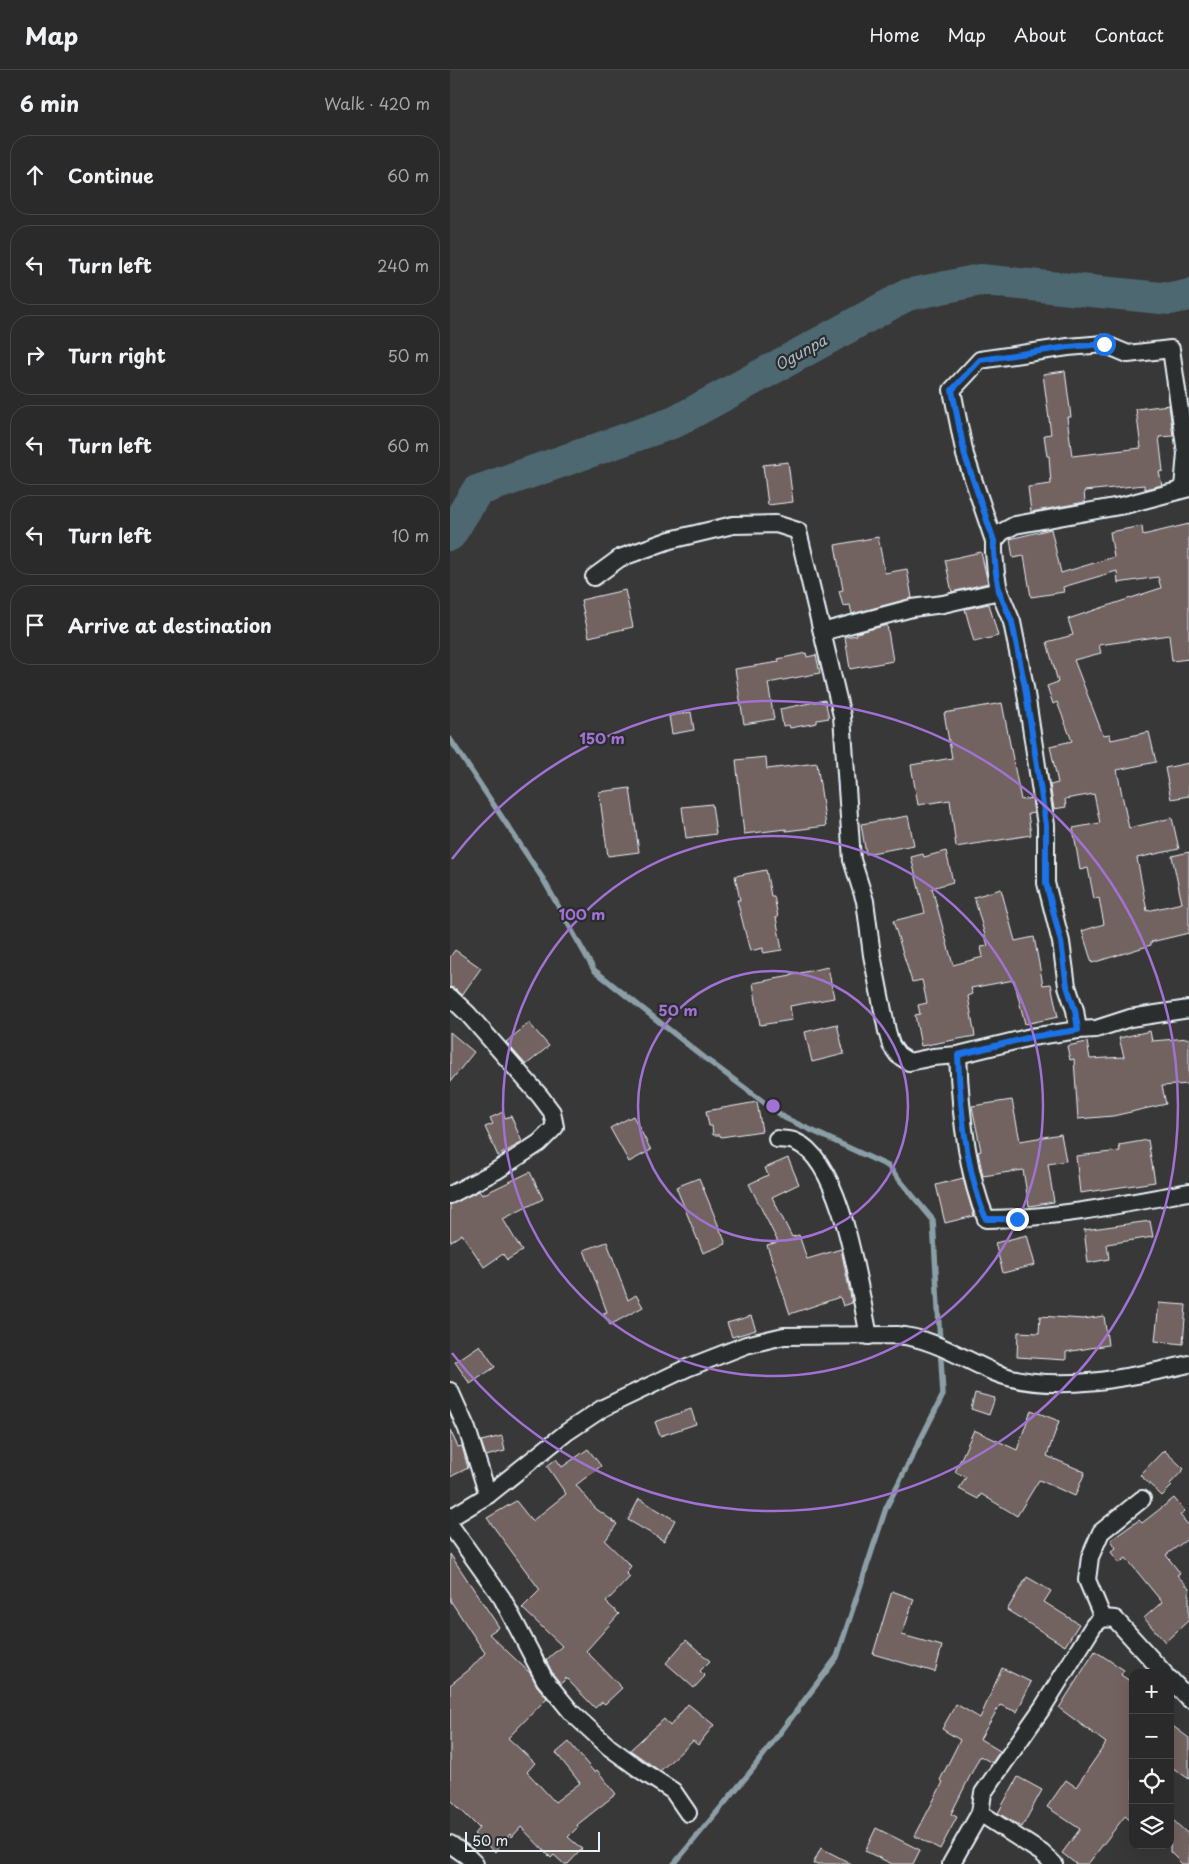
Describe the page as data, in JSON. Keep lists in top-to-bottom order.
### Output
{
  "water": ["Ogunpa"],
  "scale_bar": "50 m",
  "page": {
    "header": "Map",
    "nav": [
      "Home",
      "Map",
      "About",
      "Contact"
    ],
    "heading": ["6 min", "Walk · 420 m"],
    "list": [
      ["Continue", "60 m"],
      ["Turn left", "240 m"],
      ["Turn right", "50 m"],
      ["Turn left", "60 m"],
      ["Turn left", "10 m"],
      "Arrive at destination"
    ],
    "map_buttons": ["+", "−"],
    "scale": "50 m"
  },
  "rings": ["150 m", "100 m", "50 m"]
}
